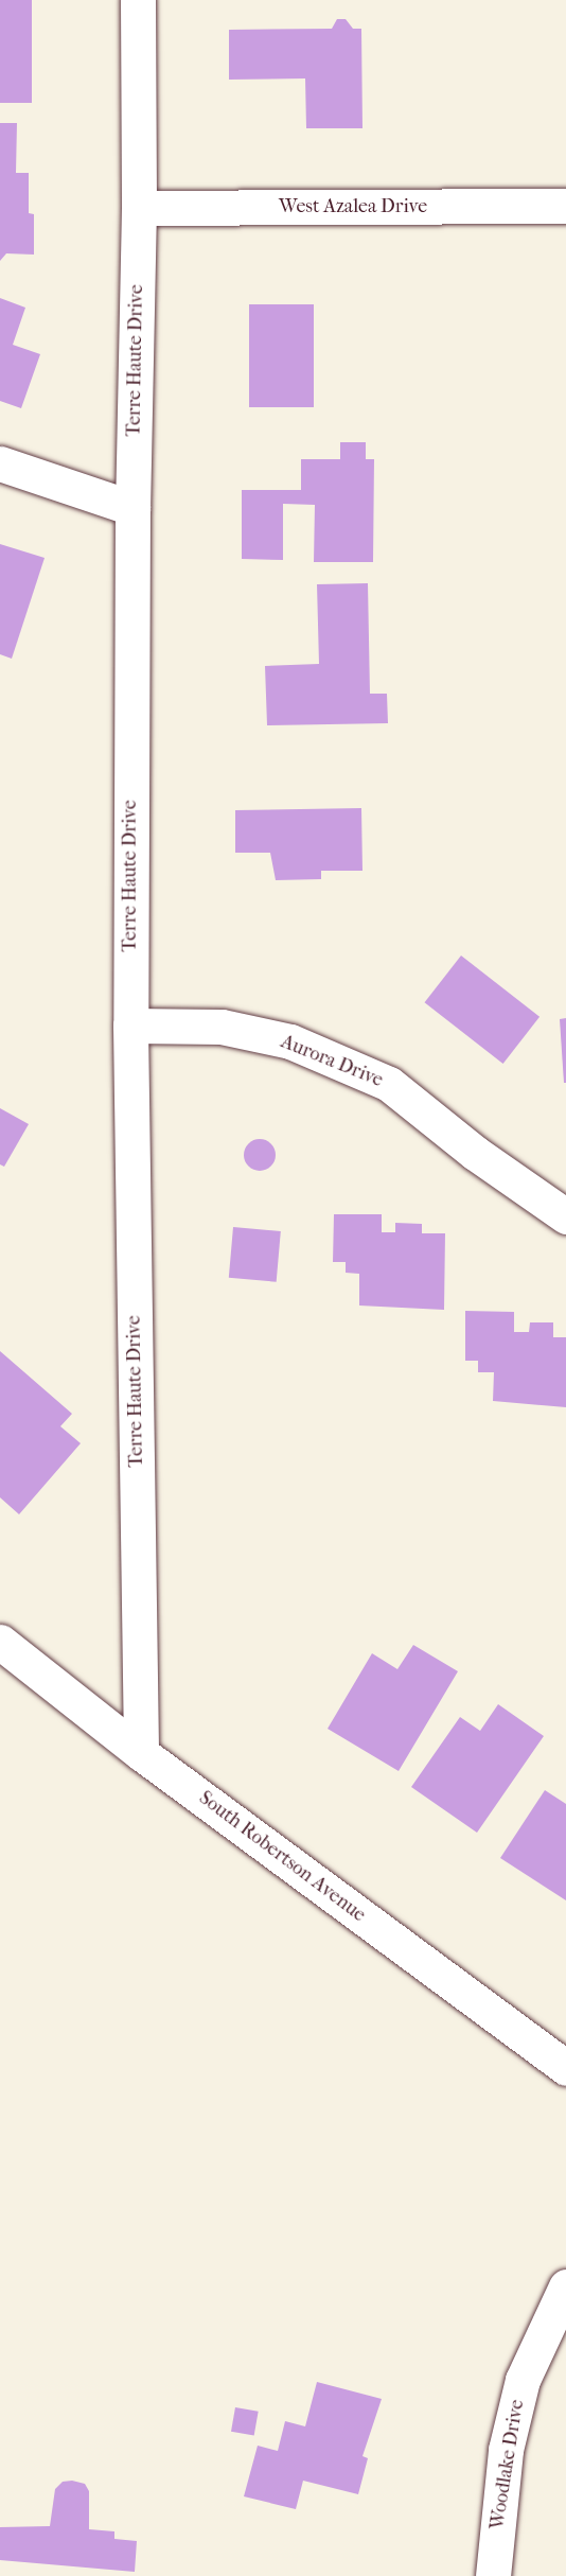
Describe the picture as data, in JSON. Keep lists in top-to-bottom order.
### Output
{
  "streets": {
    "street": [
      "West Azalea Drive",
      "Terre Haute Drive",
      "Aurora Drive",
      "South Robertson Avenue",
      "Woodlake Drive"
    ]
  },
  "crossings": [
    ["West Azalea Drive", "Terre Haute Drive"],
    ["Terre Haute Drive", "Aurora Drive"],
    ["Terre Haute Drive", "South Robertson Avenue"]
  ]
}
